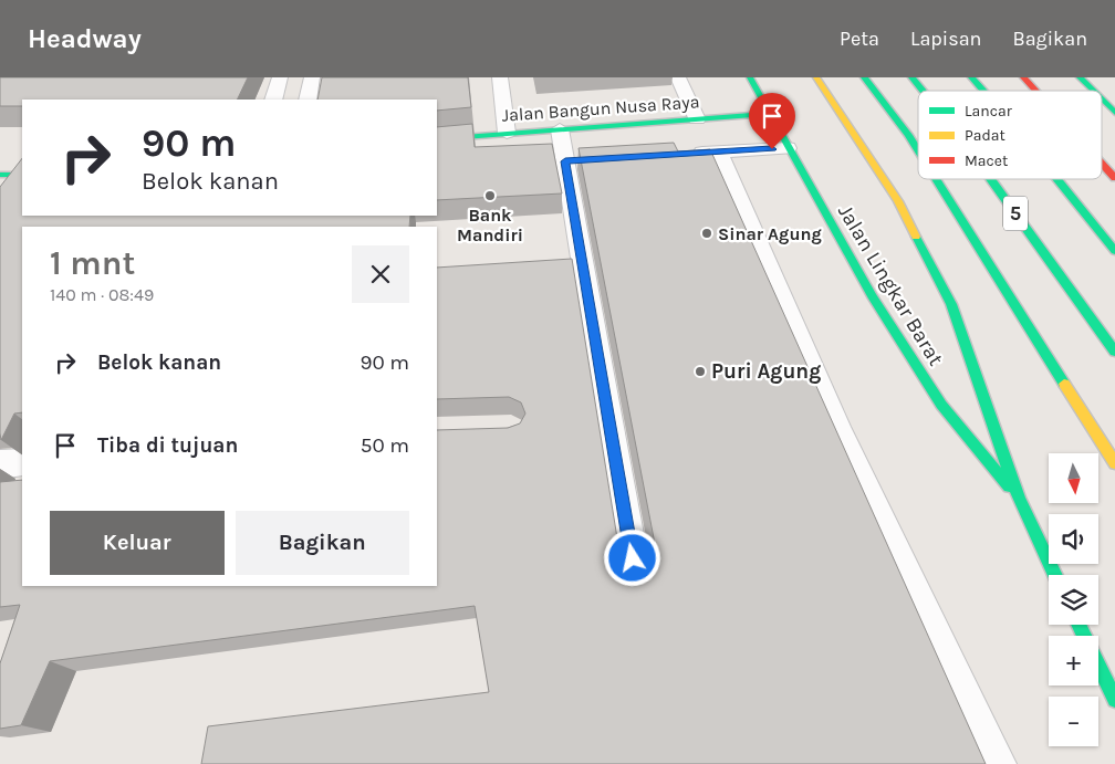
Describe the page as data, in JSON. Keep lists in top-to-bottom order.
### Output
{
  "streets": {
    "main road": ["Jalan Bangun Nusa Raya", "5", "Jalan Lingkar Barat"]
  },
  "crossings": [
    ["Jalan Bangun Nusa Raya", "Jalan Lingkar Barat"]
  ],
  "places": ["Bank Mandiri", "Sinar Agung", "Puri Agung"],
  "legend": ["Lancar", "Padat", "Macet"],
  "north": "bottom",
  "page": {
    "header": "Headway",
    "nav": ["Peta", "Lapisan", "Bagikan"],
    "turn": ["90 m", "Belok kanan"],
    "heading": ["1 mnt", "140 m · 08:49"],
    "list": [
      {
        "name": "Belok kanan",
        "value": "90 m"
      },
      {
        "name": "Tiba di tujuan",
        "value": "50 m"
      }
    ],
    "map_buttons": ["+", "−"],
    "buttons": ["Keluar", "Bagikan"]
  }
}
